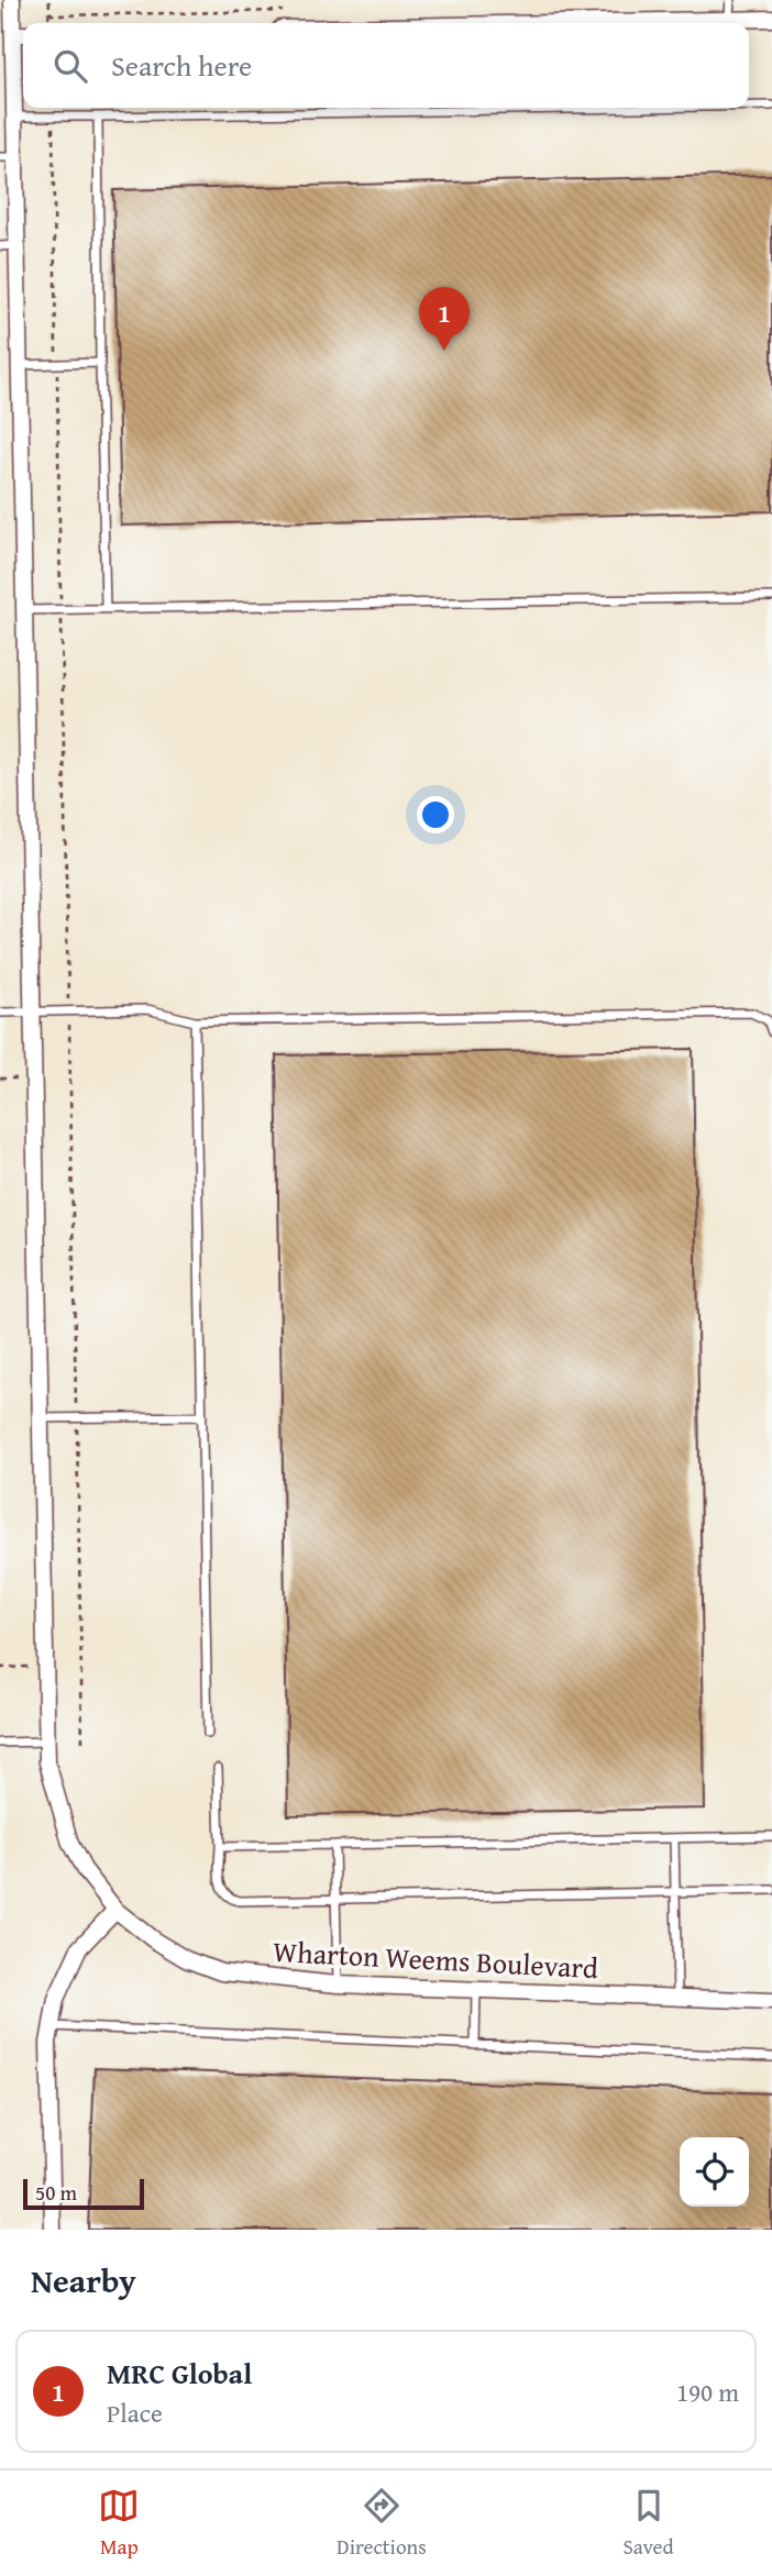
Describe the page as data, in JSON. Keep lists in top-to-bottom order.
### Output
{
  "streets": {
    "street": ["Wharton Weems Boulevard"]
  },
  "scale_bar": "50 m",
  "page": {
    "search": "Search here",
    "pins": "1",
    "scale": "50 m",
    "heading": "Nearby",
    "list": [
      {
        "mark": "1",
        "name": "MRC Global",
        "note": "Place",
        "value": "190 m"
      }
    ],
    "nav": ["Map", "Directions", "Saved"]
  }
}
